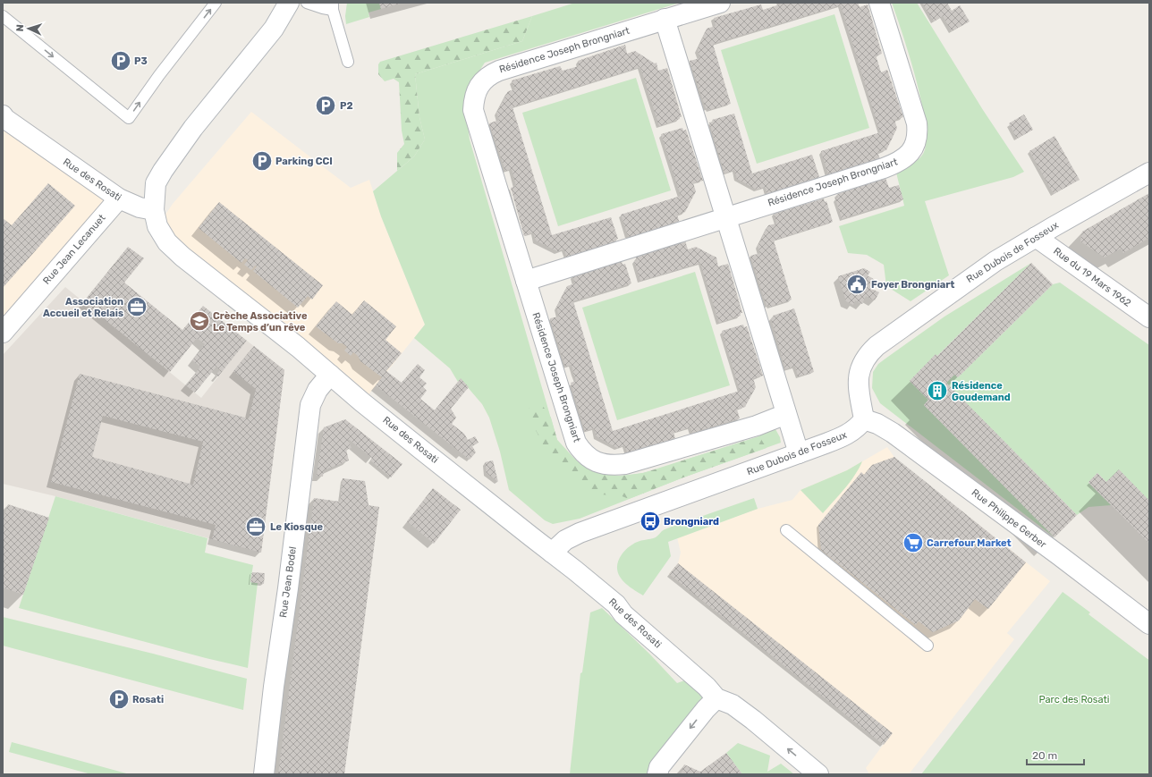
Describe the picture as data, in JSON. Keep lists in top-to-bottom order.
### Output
{
  "streets": {
    "street": [
      "Résidence Joseph Brongniart",
      "Rue des Rosati",
      "Rue Jean Lecanuet",
      "Rue Dubois de Fosseux",
      "Rue du 19 Mars 1962",
      "Rue Philippe Gerber",
      "Rue Jean Bodel"
    ]
  },
  "crossings": [
    ["Rue des Rosati", "Rue Jean Lecanuet"],
    ["Rue des Rosati", "Rue Dubois de Fosseux"],
    ["Rue des Rosati", "Rue Jean Bodel"],
    ["Rue Dubois de Fosseux", "Rue du 19 Mars 1962"],
    ["Rue Dubois de Fosseux", "Rue Philippe Gerber"]
  ],
  "parks": ["Parc des Rosati"],
  "places": {
    "parking": [
      "P3",
      "P2",
      "Parking CCI",
      "Rosati"
    ],
    "public building": ["Foyer Brongniart"],
    "office": ["Association Accueil et Relais", "Le Kiosque"],
    "school or university": ["Crèche Associative Le Temps d’un rêve"],
    "building": ["Résidence Goudemand"],
    "bus stop": ["Brongniard"],
    "supermarket": ["Carrefour Market"]
  },
  "scale_bar": "20 m",
  "north": "left"
}
